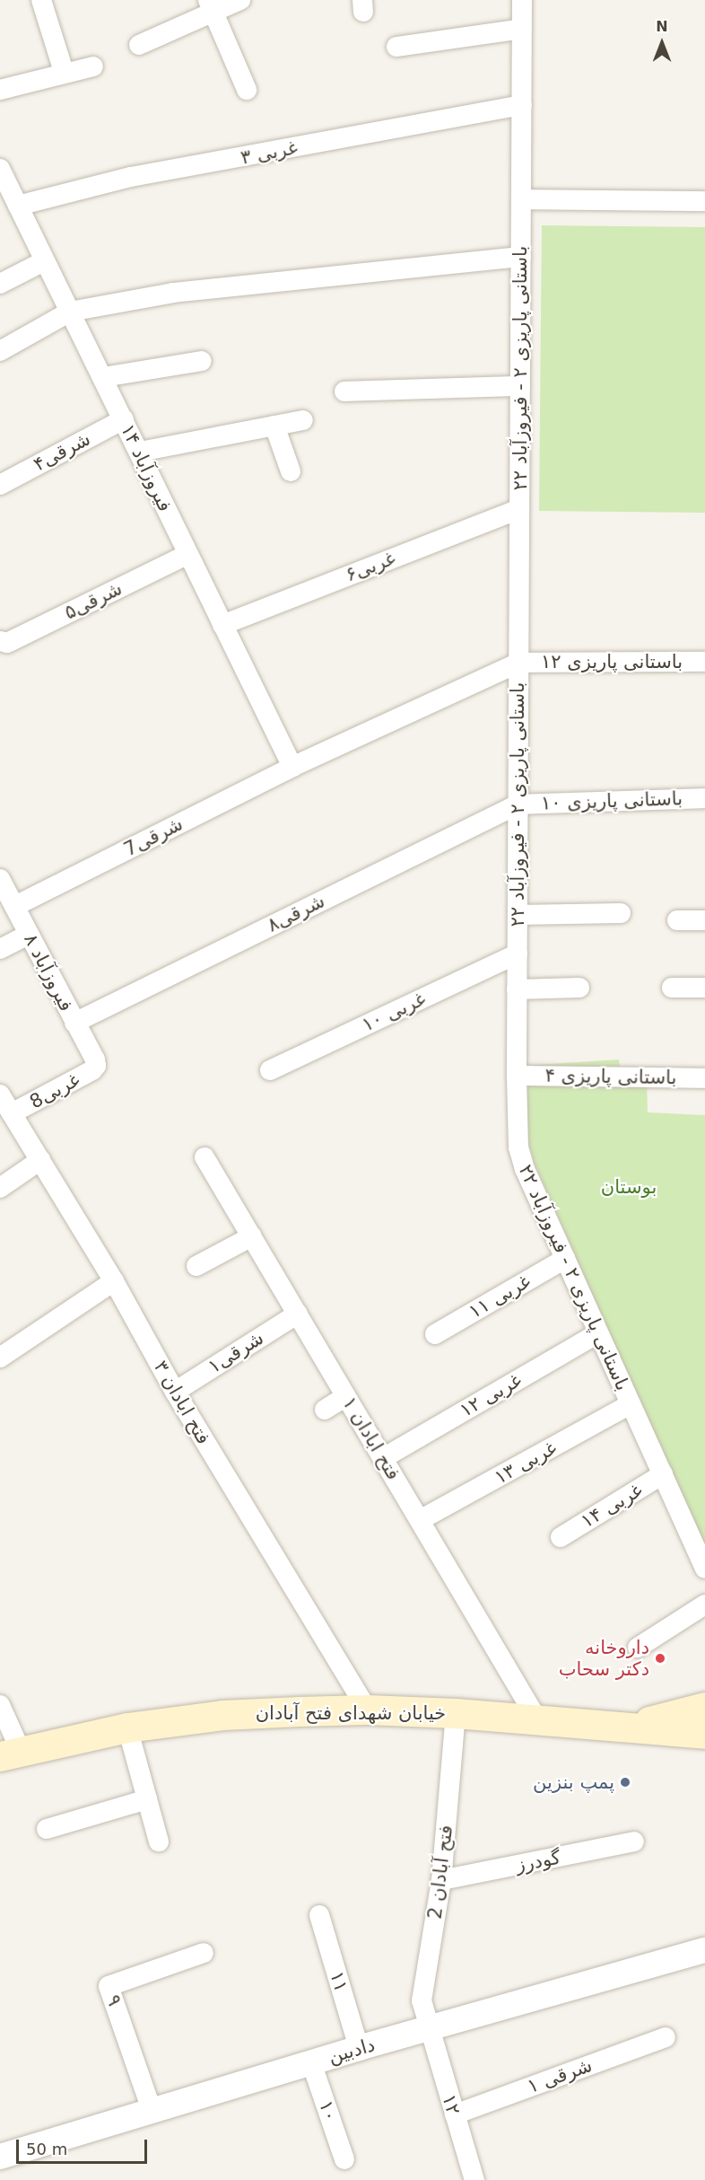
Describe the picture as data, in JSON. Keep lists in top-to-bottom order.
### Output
{
  "streets": {
    "main road": ["خیابان شهدای فتح آبادان"],
    "street": [
      "غربی ۳",
      "باستانی پاریزی ۲ - فیروزآباد ۲۲",
      "شرقی۴",
      "فیروزآباد ۱۴",
      "غربی۶",
      "شرقی۵",
      "باستانی پاریزی ۱۲",
      "باستانی پاریزی ۱۰",
      "شرقی7",
      "شرقی۸",
      "فیروزآباد ۸",
      "غربی ۱۰",
      "باستانی پاریزی ۴",
      "غربی8",
      "غربی ۱۱",
      "شرقی۱",
      "غربی ۱۲",
      "فتح ابادان ۳",
      "فتح ابادان ۱",
      "غربی ۱۳",
      "غربی ۱۴",
      "گودرز",
      "فتح آبادان 2",
      "۱۱",
      "۹",
      "دادبین",
      "۱ شرقی",
      "۱۲",
      "۱۰"
    ]
  },
  "crossings": [
    ["غربی ۳", "باستانی پاریزی ۲ - فیروزآباد ۲۲"],
    ["غربی ۳", "فیروزآباد ۱۴"],
    ["باستانی پاریزی ۲ - فیروزآباد ۲۲", "غربی۶"],
    ["باستانی پاریزی ۲ - فیروزآباد ۲۲", "باستانی پاریزی ۱۲"],
    ["باستانی پاریزی ۲ - فیروزآباد ۲۲", "باستانی پاریزی ۱۰"],
    ["باستانی پاریزی ۲ - فیروزآباد ۲۲", "شرقی7"],
    ["باستانی پاریزی ۲ - فیروزآباد ۲۲", "شرقی۸"],
    ["باستانی پاریزی ۲ - فیروزآباد ۲۲", "غربی ۱۰"],
    ["باستانی پاریزی ۲ - فیروزآباد ۲۲", "باستانی پاریزی ۴"],
    ["باستانی پاریزی ۲ - فیروزآباد ۲۲", "غربی ۱۱"],
    ["باستانی پاریزی ۲ - فیروزآباد ۲۲", "غربی ۱۲"],
    ["باستانی پاریزی ۲ - فیروزآباد ۲۲", "غربی ۱۳"],
    ["باستانی پاریزی ۲ - فیروزآباد ۲۲", "غربی ۱۴"],
    ["شرقی۴", "فیروزآباد ۱۴"],
    ["فیروزآباد ۱۴", "غربی۶"],
    ["فیروزآباد ۱۴", "شرقی۵"],
    ["فیروزآباد ۱۴", "شرقی7"],
    ["باستانی پاریزی ۱۲", "شرقی7"],
    ["باستانی پاریزی ۱۰", "شرقی۸"],
    ["شرقی7", "فیروزآباد ۸"],
    ["شرقی۸", "فیروزآباد ۸"],
    ["فیروزآباد ۸", "غربی8"],
    ["غربی8", "فتح ابادان ۳"],
    ["شرقی۱", "فتح ابادان ۳"],
    ["شرقی۱", "فتح ابادان ۱"],
    ["غربی ۱۲", "فتح ابادان ۱"],
    ["فتح ابادان ۳", "خیابان شهدای فتح آبادان"],
    ["فتح ابادان ۱", "غربی ۱۳"],
    ["فتح ابادان ۱", "خیابان شهدای فتح آبادان"],
    ["خیابان شهدای فتح آبادان", "فتح آبادان 2"],
    ["گودرز", "فتح آبادان 2"],
    ["فتح آبادان 2", "دادبین"],
    ["فتح آبادان 2", "۱۲"],
    ["۱۱", "دادبین"],
    ["۹", "دادبین"],
    ["دادبین", "۱۲"],
    ["دادبین", "۱۰"],
    ["۱ شرقی", "۱۲"]
  ],
  "parks": ["بوستان"],
  "places": ["داروخانه دکتر سحاب", "پمپ بنزین"],
  "scale_bar": "50 m",
  "north": "top"
}
